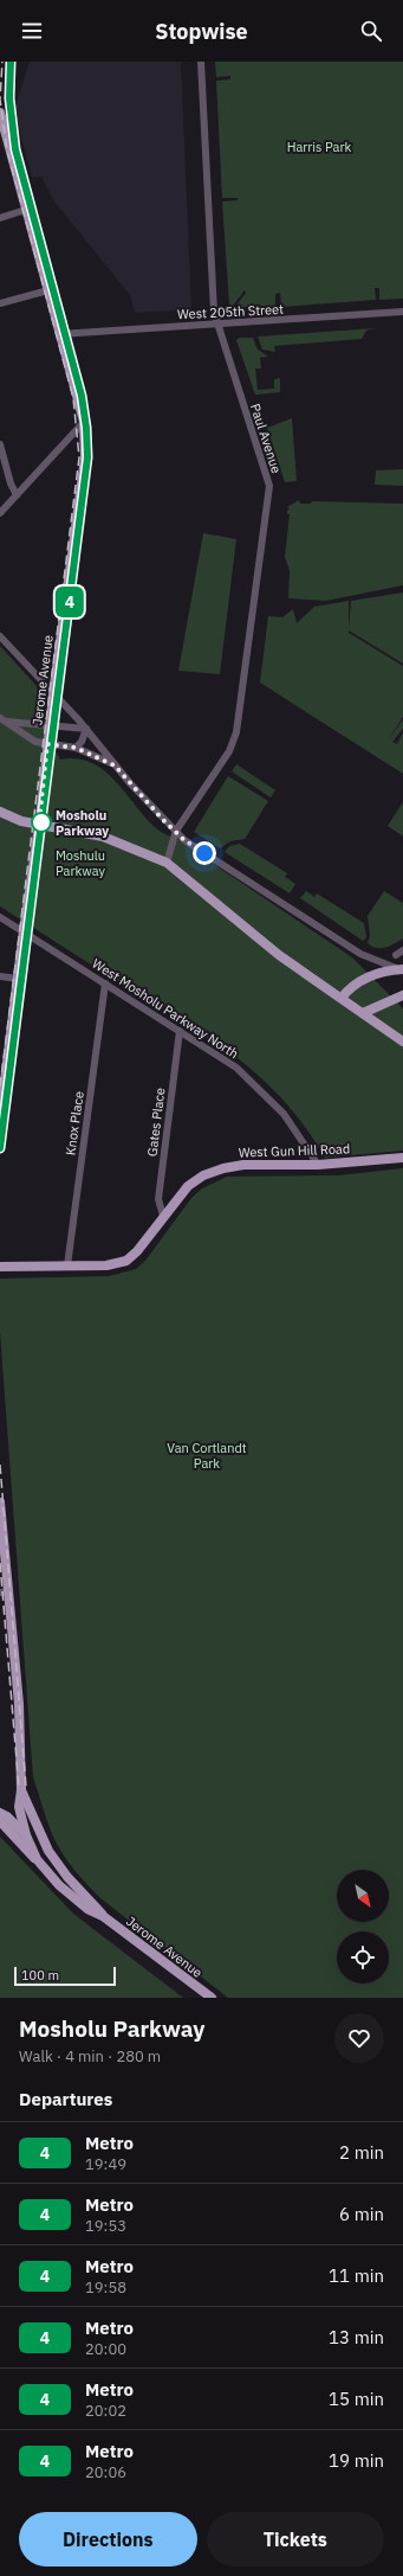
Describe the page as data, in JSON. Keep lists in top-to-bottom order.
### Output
{
  "streets": {
    "main road": ["Jerome Avenue", "West Gun Hill Road"],
    "street": [
      "West 205th Street",
      "Paul Avenue",
      "West Mosholu Parkway North",
      "Gates Place",
      "Knox Place"
    ]
  },
  "crossings": [
    ["West 205th Street", "Paul Avenue"],
    ["West 205th Street", "Jerome Avenue"],
    ["Jerome Avenue", "West Mosholu Parkway North"],
    ["West Mosholu Parkway North", "Gates Place"],
    ["West Mosholu Parkway North", "Knox Place"],
    ["West Mosholu Parkway North", "West Gun Hill Road"],
    ["Gates Place", "West Gun Hill Road"],
    ["Knox Place", "West Gun Hill Road"]
  ],
  "parks": ["Harris Park", "Moshulu Parkway", "Van Cortlandt Park"],
  "places": ["Mosholu Parkway"],
  "lines": ["metro line 4"],
  "scale_bar": "100 m",
  "north": "bottom right",
  "page": {
    "header": "Stopwise",
    "on_map": "4",
    "scale": "100 m",
    "heading": [
      ["Mosholu Parkway", "Walk · 4 min · 280 m"],
      "Departures"
    ],
    "list": [
      {
        "mark": "4",
        "name": "Metro",
        "note": "19:49",
        "value": "2 min"
      },
      {
        "mark": "4",
        "name": "Metro",
        "note": "19:53",
        "value": "6 min"
      },
      {
        "mark": "4",
        "name": "Metro",
        "note": "19:58",
        "value": "11 min"
      },
      {
        "mark": "4",
        "name": "Metro",
        "note": "20:00",
        "value": "13 min"
      },
      {
        "mark": "4",
        "name": "Metro",
        "note": "20:02",
        "value": "15 min"
      },
      {
        "mark": "4",
        "name": "Metro",
        "note": "20:06",
        "value": "19 min"
      }
    ],
    "buttons": ["Directions", "Tickets"]
  }
}
